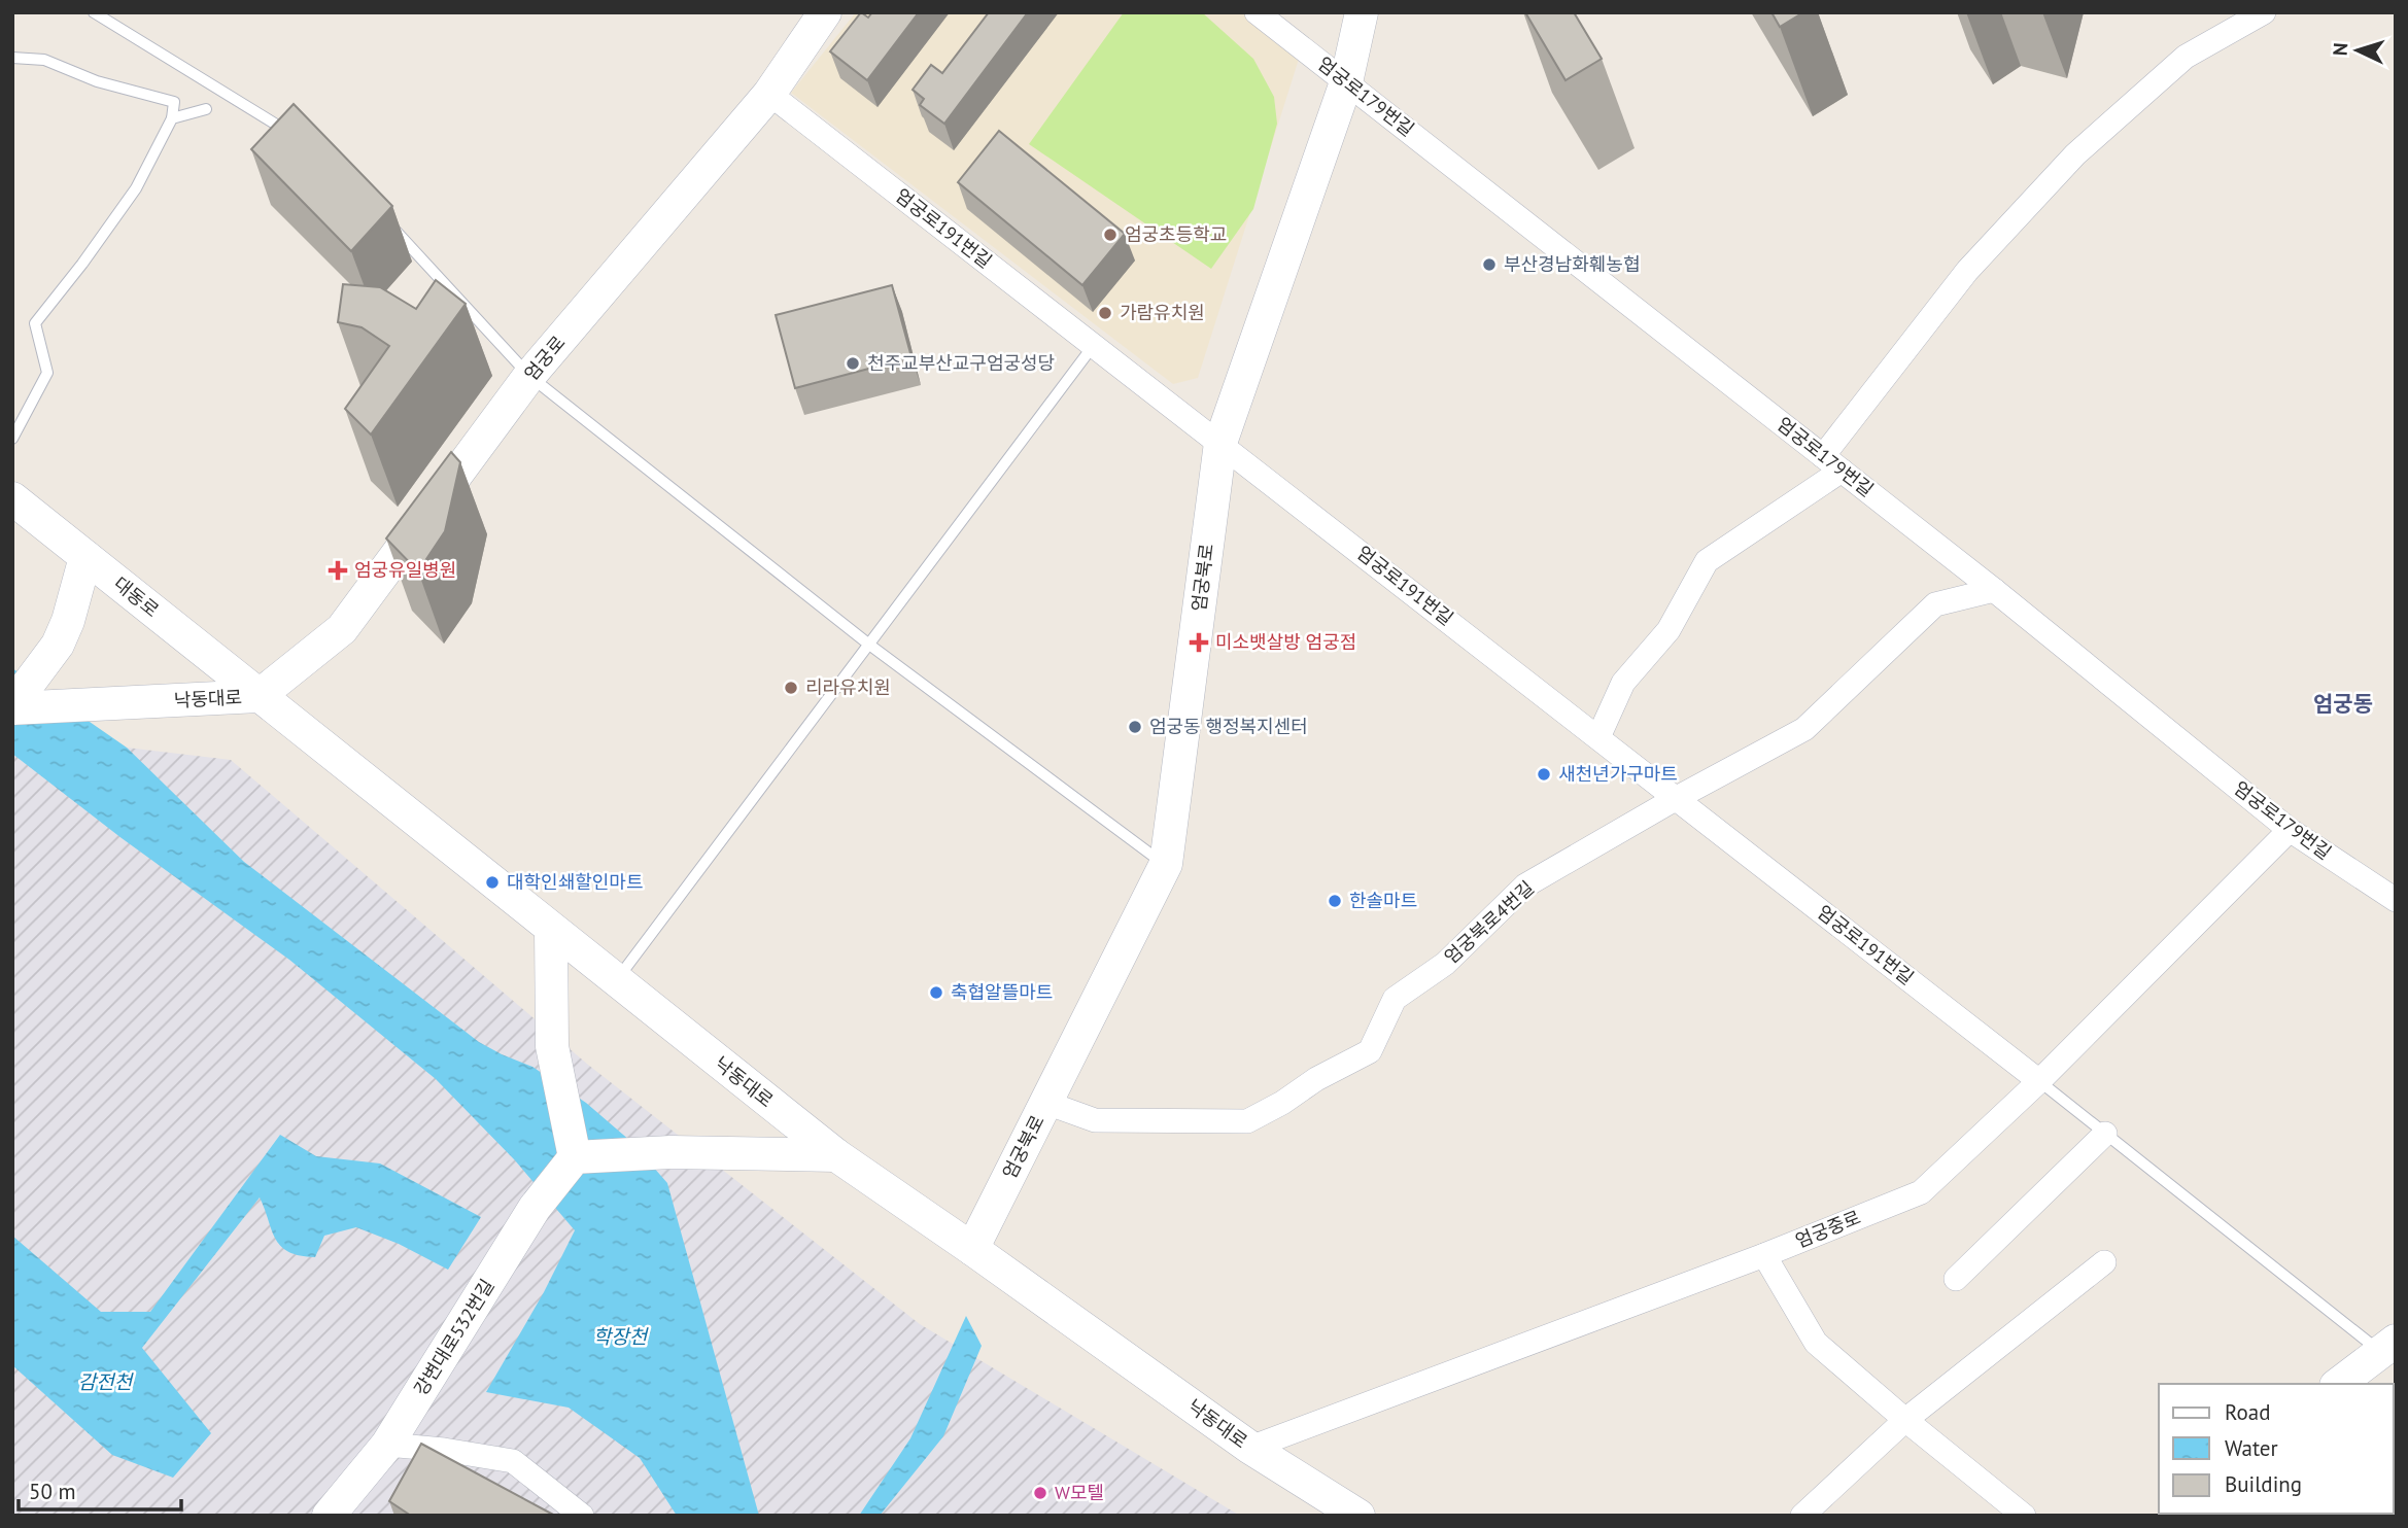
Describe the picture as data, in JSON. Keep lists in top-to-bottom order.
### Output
{
  "streets": {
    "street": [
      "엄궁로179번길",
      "엄궁로191번길",
      "엄궁로",
      "엄궁북로",
      "대동로",
      "낙동대로",
      "엄궁북로4번길",
      "엄궁중로",
      "강변대로532번길"
    ]
  },
  "crossings": [
    ["엄궁로179번길", "엄궁북로"],
    ["엄궁로179번길", "엄궁북로4번길"],
    ["엄궁로179번길", "엄궁중로"],
    ["엄궁로191번길", "엄궁로"],
    ["엄궁로191번길", "엄궁북로"],
    ["엄궁로191번길", "엄궁북로4번길"],
    ["엄궁로191번길", "엄궁중로"],
    ["엄궁로", "대동로"],
    ["엄궁로", "낙동대로"],
    ["엄궁북로", "낙동대로"],
    ["엄궁북로", "엄궁북로4번길"],
    ["대동로", "낙동대로"],
    ["낙동대로", "엄궁중로"]
  ],
  "districts": ["엄궁동"],
  "water": ["학장천", "감전천"],
  "places": {
    "other": [
      "엄궁초등학교",
      "부산경남화훼농협",
      "가람유치원",
      "천주교부산교구엄궁성당",
      "리라유치원",
      "엄궁동 행정복지센터",
      "새천년가구마트",
      "대학인쇄할인마트",
      "한솔마트",
      "축협알뜰마트",
      "W모텔"
    ],
    "health": ["엄궁유일병원", "미소뱃살방 엄궁점"]
  },
  "legend": ["Road", "Water", "Building"],
  "scale_bar": "50 m",
  "north": "left"
}
